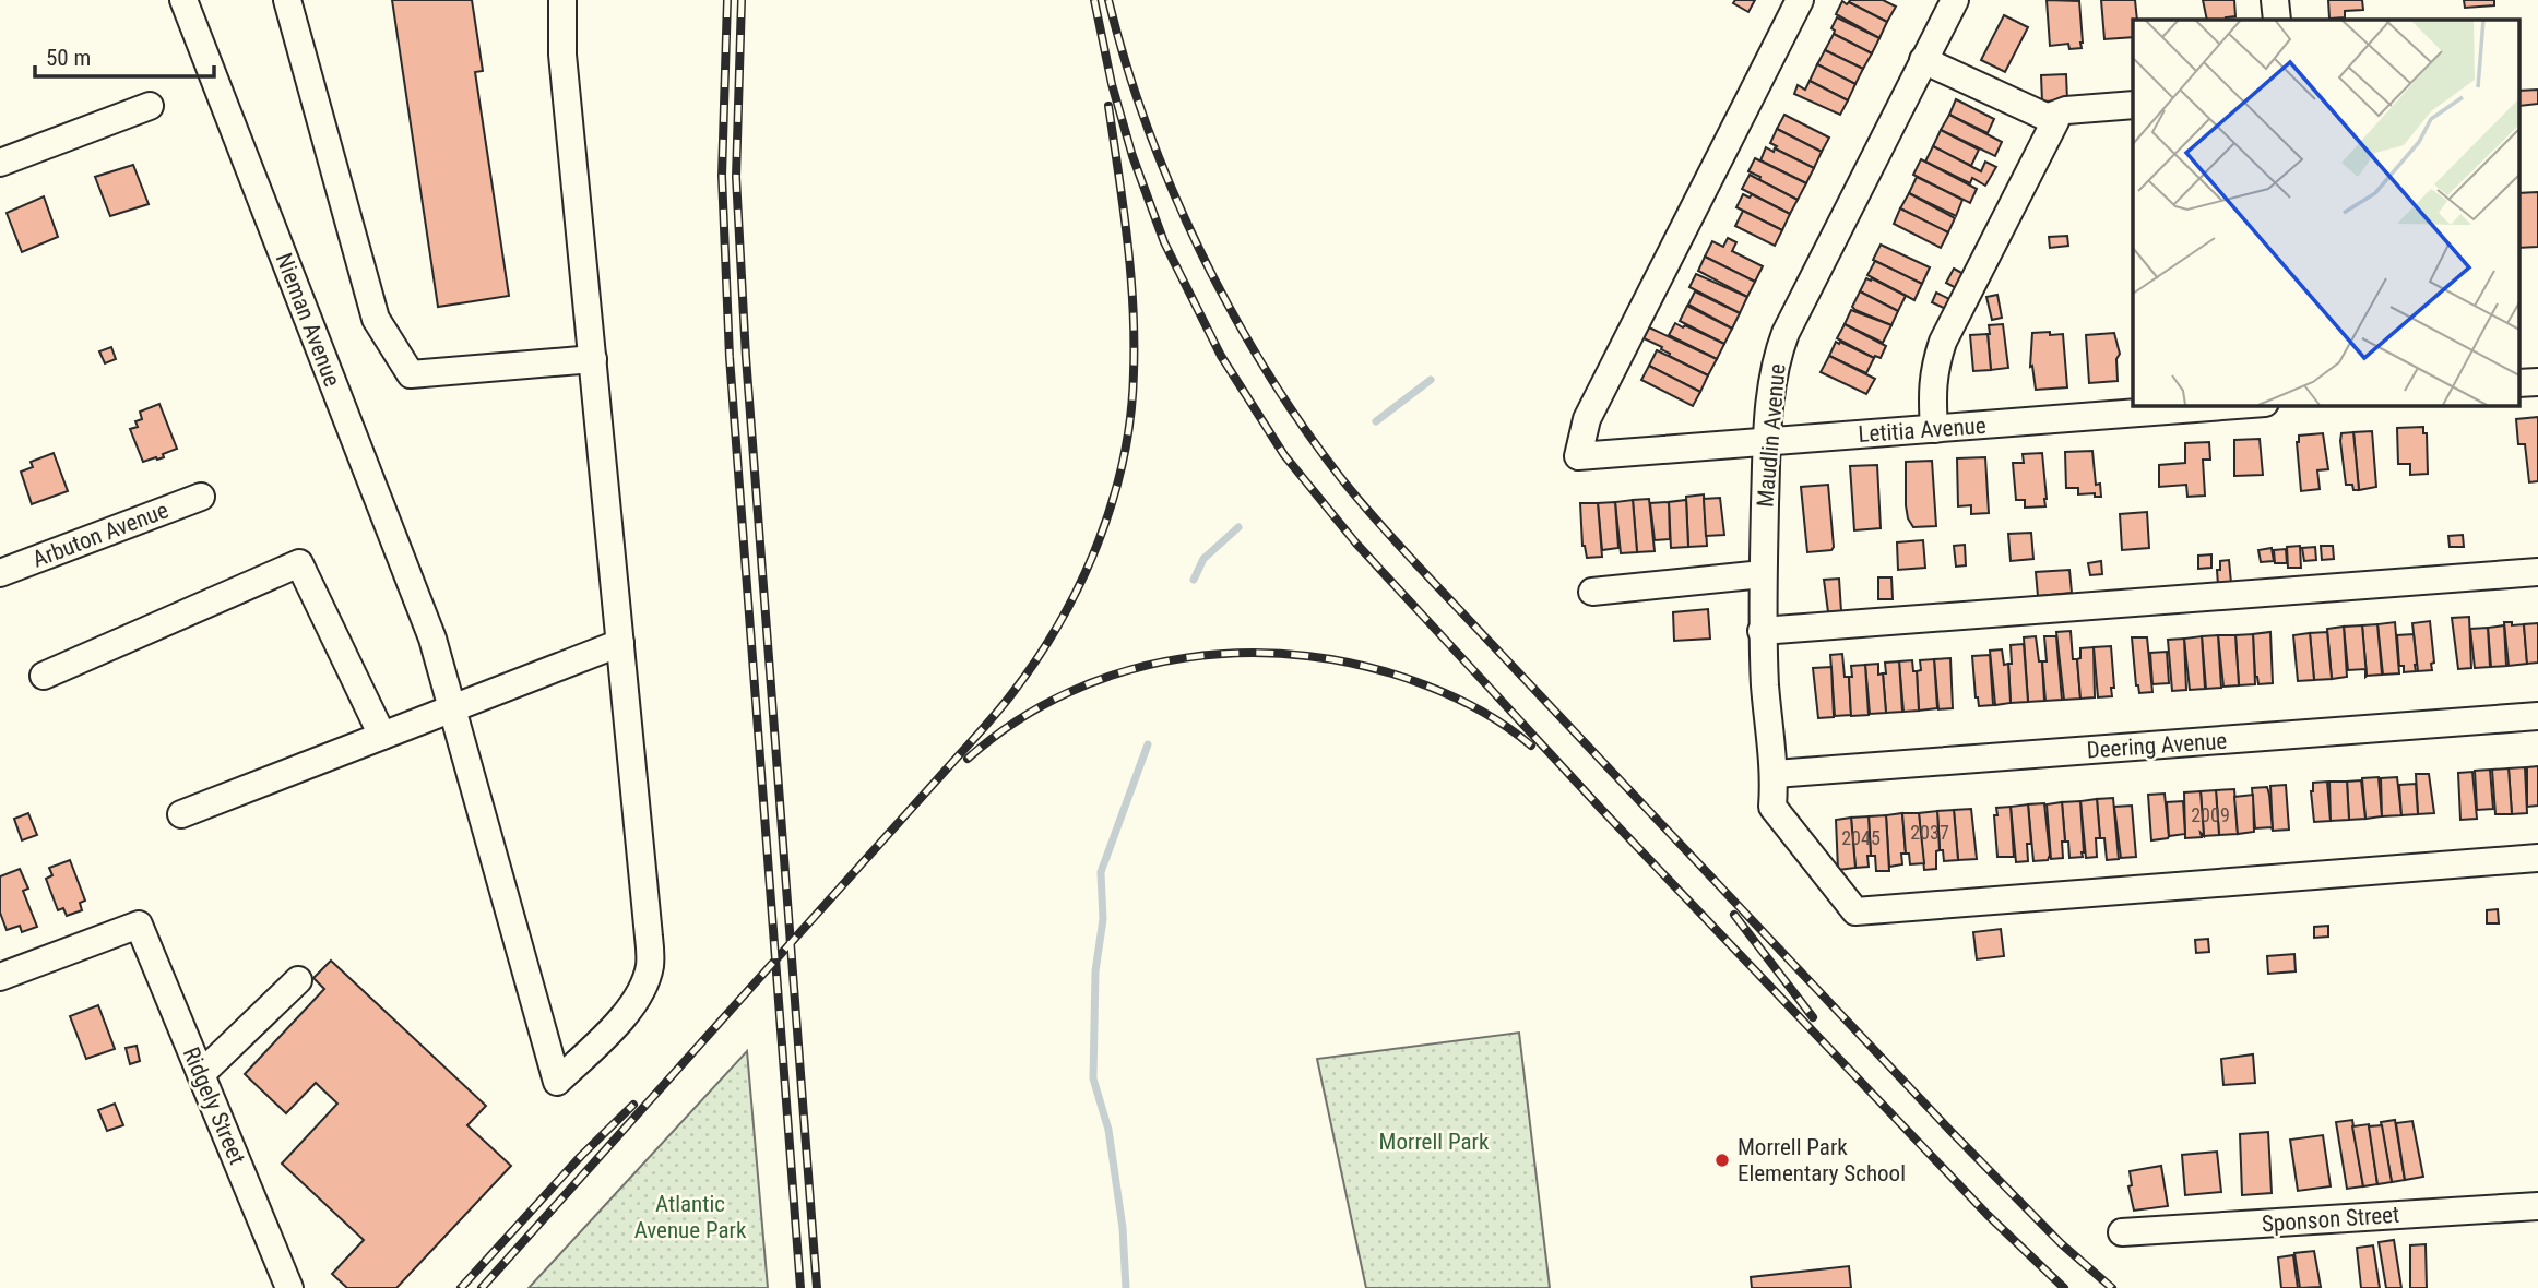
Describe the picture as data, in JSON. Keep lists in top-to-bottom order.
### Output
{
  "streets": {
    "street": [
      "Nieman Avenue",
      "Letitia Avenue",
      "Maudlin Avenue",
      "Arbuton Avenue",
      "Deering Avenue",
      "Ridgely Street",
      "Sponson Street"
    ]
  },
  "crossings": [
    ["Letitia Avenue", "Maudlin Avenue"],
    ["Maudlin Avenue", "Deering Avenue"]
  ],
  "parks": ["Morrell Park", "Atlantic Avenue Park"],
  "places": ["Morrell Park Elementary School"],
  "house_numbers": ["2009", "2037", "2045"],
  "scale_bar": "50 m"
}
